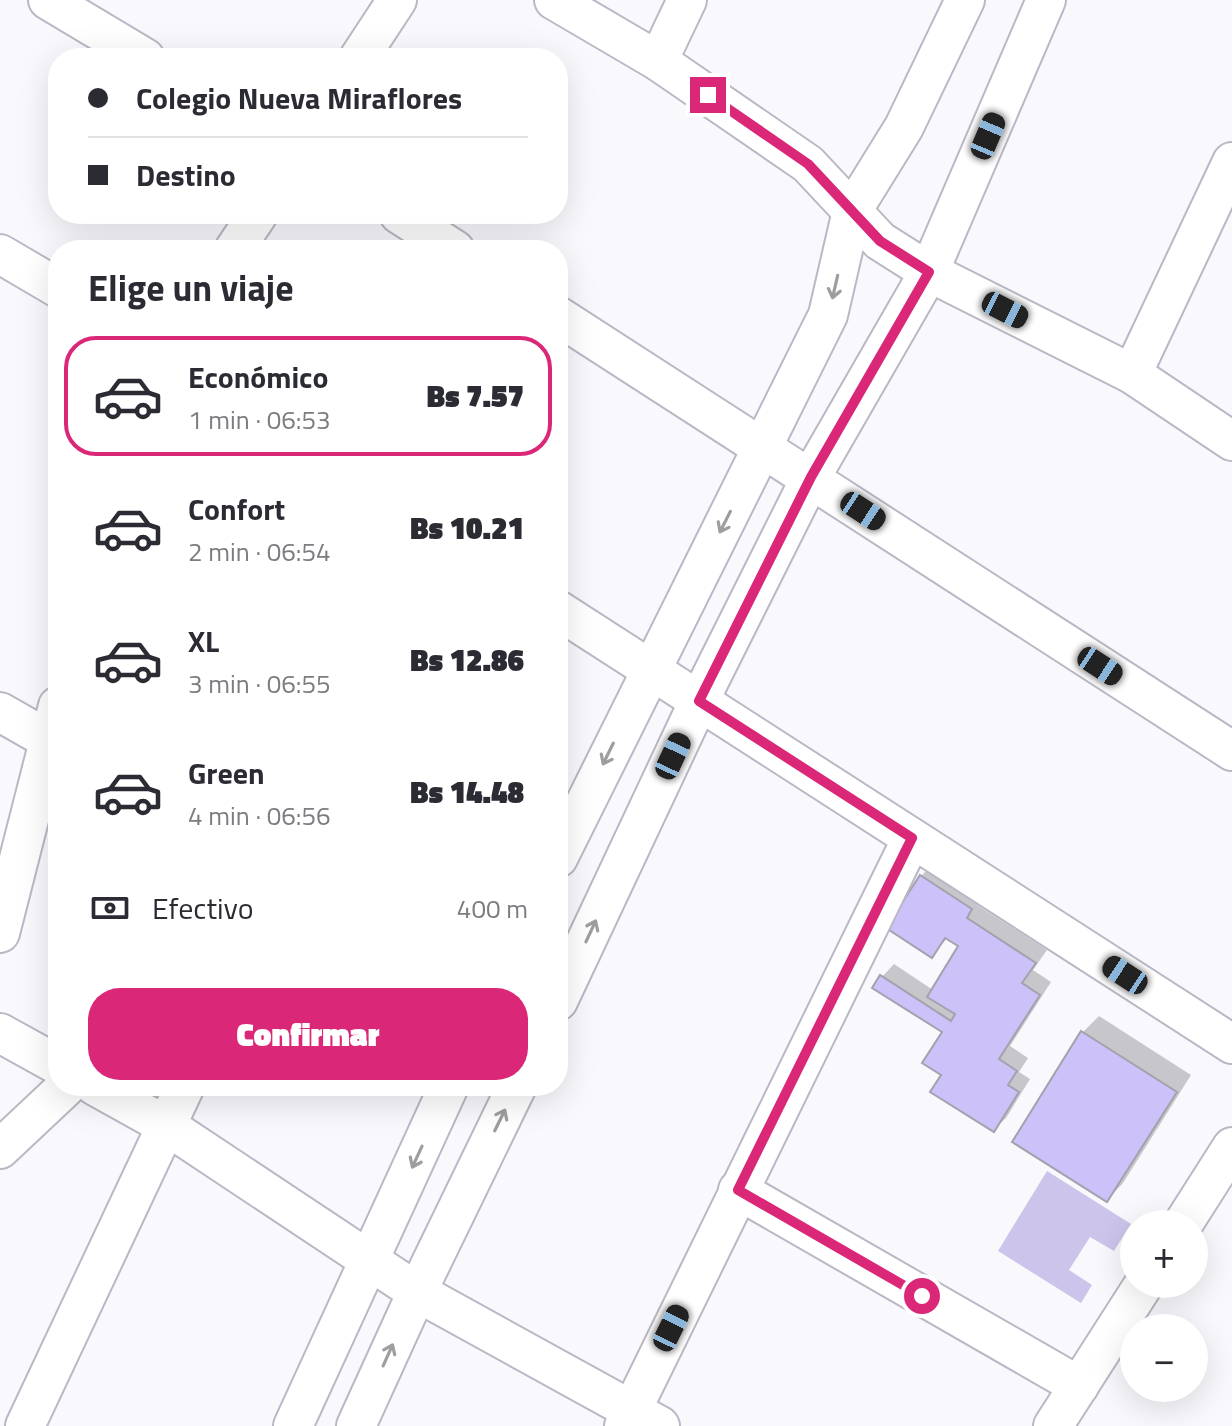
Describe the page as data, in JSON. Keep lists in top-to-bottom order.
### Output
{
  "page": {
    "banner": ["Colegio Nueva Miraflores", "Destino"],
    "heading": "Elige un viaje",
    "list": [
      {
        "name": "Económico",
        "note": "1 min · 06:53",
        "value": "Bs 7.57"
      },
      {
        "name": "Confort",
        "note": "2 min · 06:54",
        "value": "Bs 10.21"
      },
      {
        "name": "XL",
        "note": "3 min · 06:55",
        "value": "Bs 12.86"
      },
      {
        "name": "Green",
        "note": "4 min · 06:56",
        "value": "Bs 14.48"
      }
    ],
    "pay": ["Efectivo", "400 m"],
    "buttons": "Confirmar",
    "map_buttons": ["+", "−"]
  }
}
